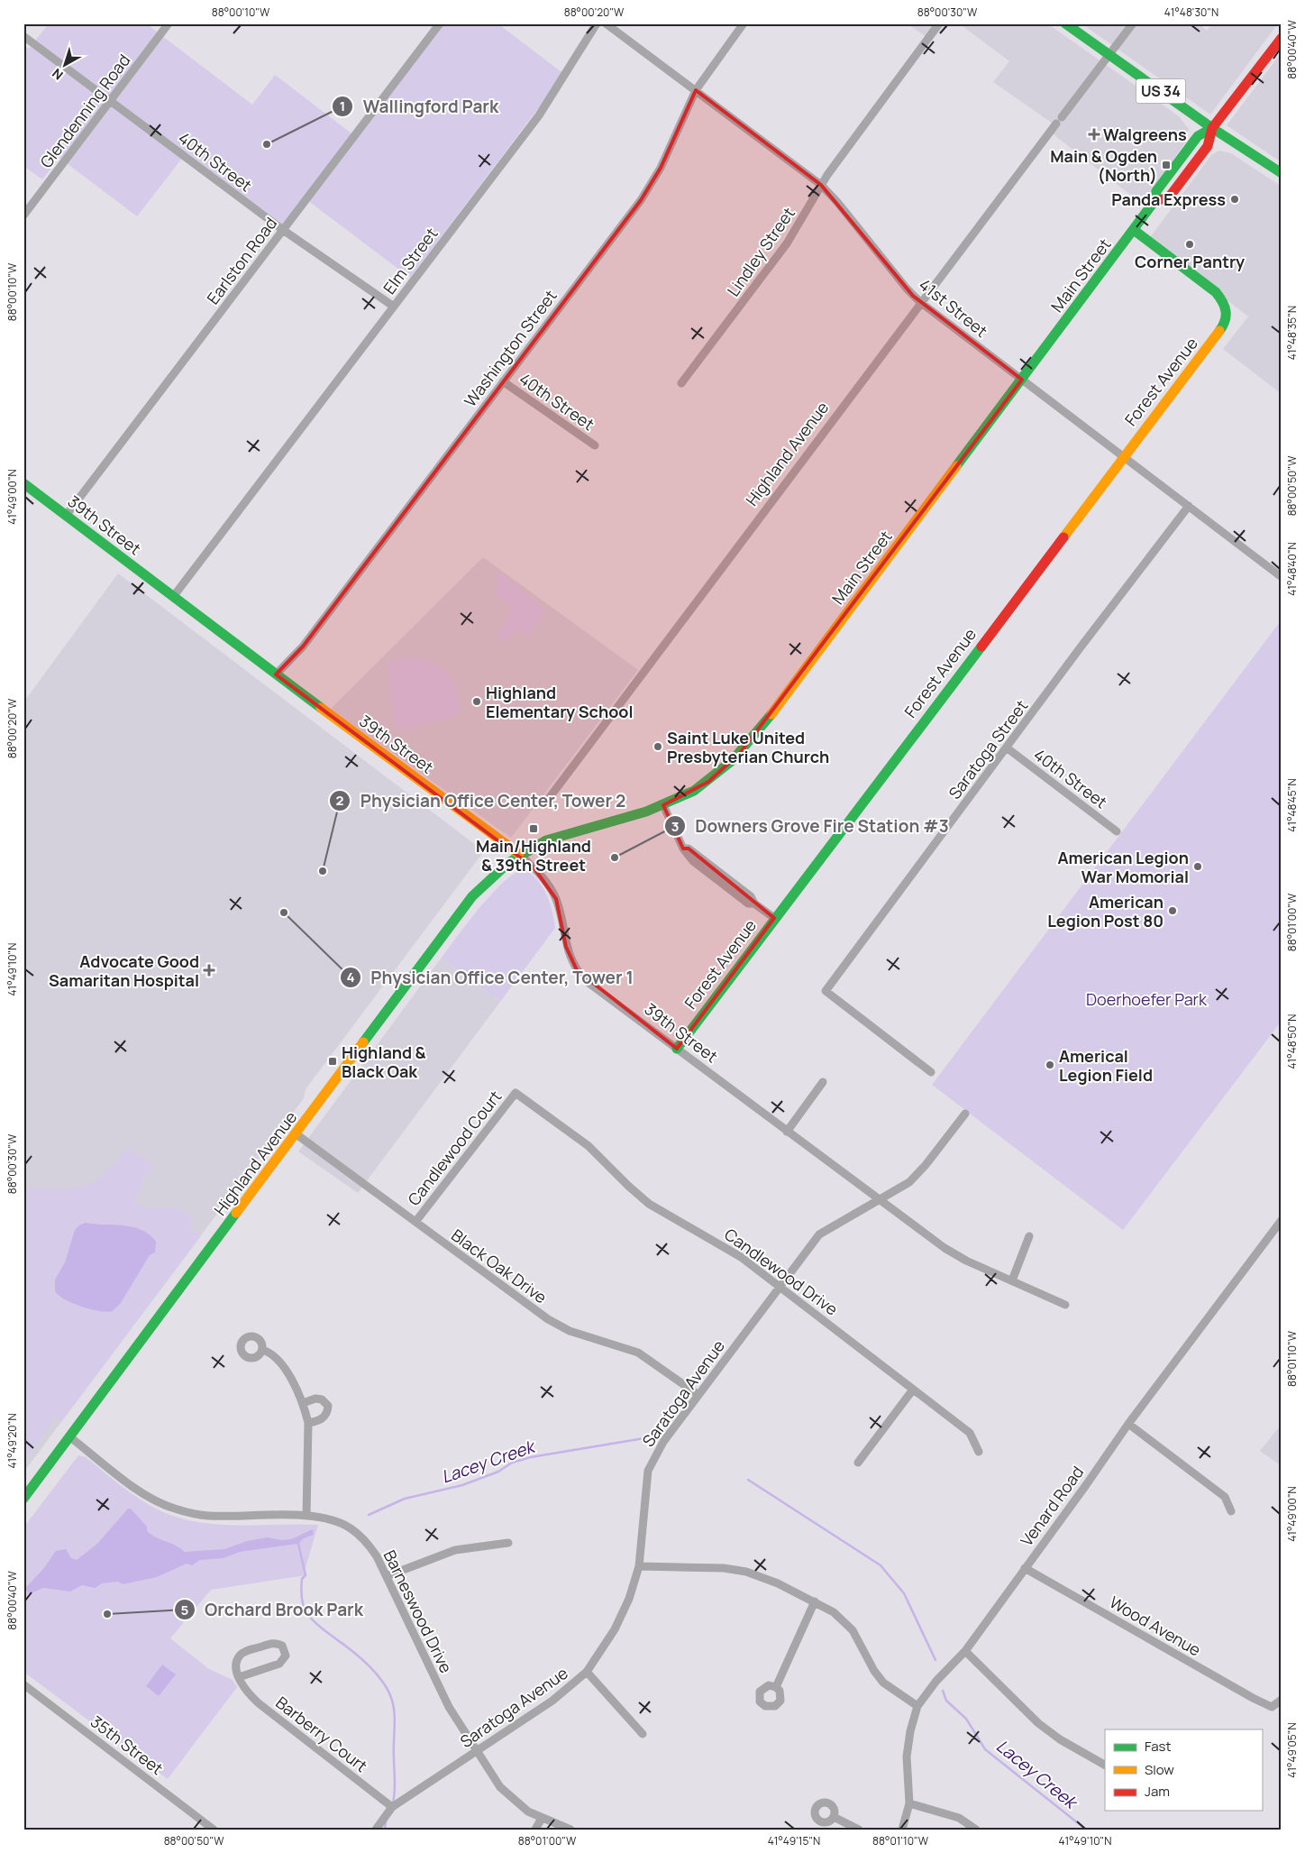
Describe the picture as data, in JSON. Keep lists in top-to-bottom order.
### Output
{
  "streets": {
    "main road": [
      "US 34",
      "Main Street",
      "Forest Avenue",
      "Highland Avenue",
      "39th Street"
    ],
    "street": [
      "Glendenning Road",
      "40th Street",
      "Lindley Street",
      "Earlston Road",
      "Elm Street",
      "41st Street",
      "Washington Street",
      "Saratoga Street",
      "Candlewood Court",
      "Black Oak Drive",
      "Candlewood Drive",
      "Saratoga Avenue",
      "Venard Road",
      "Barneswood Drive",
      "Wood Avenue",
      "Barberry Court",
      "35th Street"
    ]
  },
  "crossings": [
    ["US 34", "Main Street"],
    ["US 34", "Highland Avenue"],
    ["Glendenning Road", "40th Street"],
    ["40th Street", "Earlston Road"],
    ["40th Street", "Elm Street"],
    ["40th Street", "Washington Street"],
    ["40th Street", "Saratoga Street"],
    ["Lindley Street", "41st Street"],
    ["Earlston Road", "39th Street"],
    ["Elm Street", "39th Street"],
    ["Main Street", "41st Street"],
    ["Main Street", "Forest Avenue"],
    ["Main Street", "Highland Avenue"],
    ["Main Street", "39th Street"],
    ["41st Street", "Washington Street"],
    ["41st Street", "Forest Avenue"],
    ["41st Street", "Highland Avenue"],
    ["41st Street", "Saratoga Street"],
    ["Washington Street", "39th Street"],
    ["Forest Avenue", "39th Street"],
    ["Highland Avenue", "39th Street"],
    ["Highland Avenue", "Black Oak Drive"],
    ["Highland Avenue", "Barneswood Drive"],
    ["39th Street", "Saratoga Avenue"],
    ["Candlewood Court", "Black Oak Drive"],
    ["Candlewood Court", "Candlewood Drive"],
    ["Black Oak Drive", "Saratoga Avenue"],
    ["Candlewood Drive", "Saratoga Avenue"],
    ["Saratoga Avenue", "Barneswood Drive"],
    ["Saratoga Avenue", "Barberry Court"],
    ["Venard Road", "Wood Avenue"]
  ],
  "water": ["Lacey Creek"],
  "parks": ["Doerhoefer Park"],
  "places": {
    "health": ["Walgreens", "Advocate Good Samaritan Hospital"],
    "other": [
      "Wallingford Park",
      "Panda Express",
      "Corner Pantry",
      "Highland Elementary School",
      "Saint Luke United Presbyterian Church",
      "Downers Grove Fire Station #3",
      "American Legion War Momorial",
      "Physician Office Center, Tower 2",
      "American Legion Post 80",
      "Physician Office Center, Tower 1",
      "Americal Legion Field",
      "Orchard Brook Park"
    ],
    "transit": ["Main & Ogden (North)", "Main/Highland & 39th Street", "Highland & Black Oak"]
  },
  "legend": ["Fast", "Slow", "Jam"],
  "north": "bottom left",
  "coordinates": [
    "88°00'10\"W",
    "88°00'20\"W",
    "88°00'30\"W",
    "41°48'30\"N",
    "88°00'40\"W",
    "41°48'35\"N",
    "88°00'50\"W",
    "41°49'00\"N",
    "41°48'40\"N",
    "41°48'45\"N",
    "88°01'00\"W",
    "41°49'10\"N",
    "41°48'50\"N",
    "88°01'10\"W",
    "41°49'20\"N",
    "41°49'05\"N",
    "41°49'15\"N"
  ]
}
